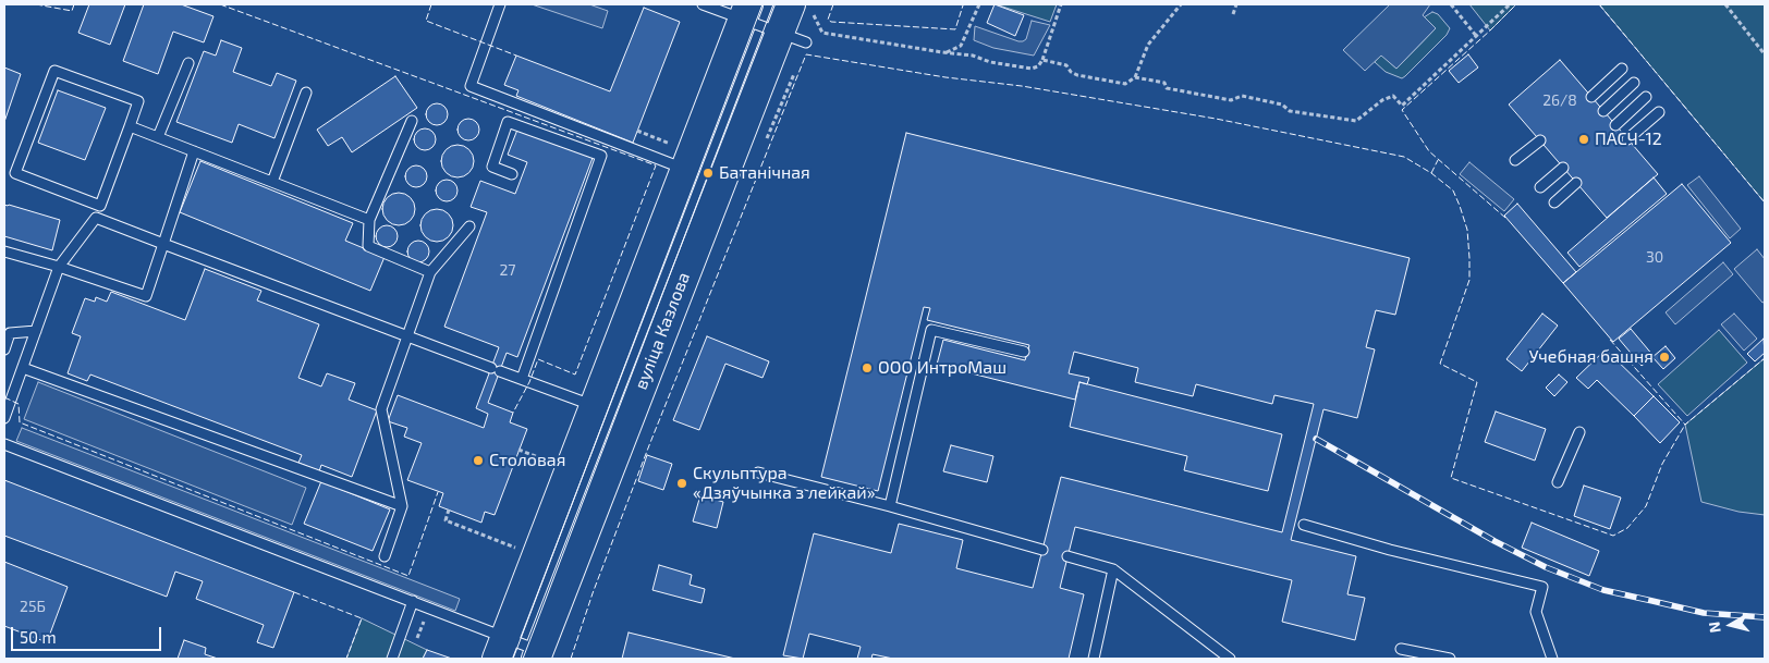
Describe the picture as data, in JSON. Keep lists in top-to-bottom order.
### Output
{
  "streets": {
    "main road": ["вуліца Казлова"]
  },
  "places": [
    "ПАСЧ-12",
    "Батанічная",
    "Учебная башня",
    "ООО ИнтроМаш",
    "Столовая",
    "Скульптура «Дзяўчынка з лейкай»"
  ],
  "house_numbers": [
    "26/8",
    "30",
    "27",
    "25Б"
  ],
  "scale_bar": "50 m",
  "north": "left"
}
